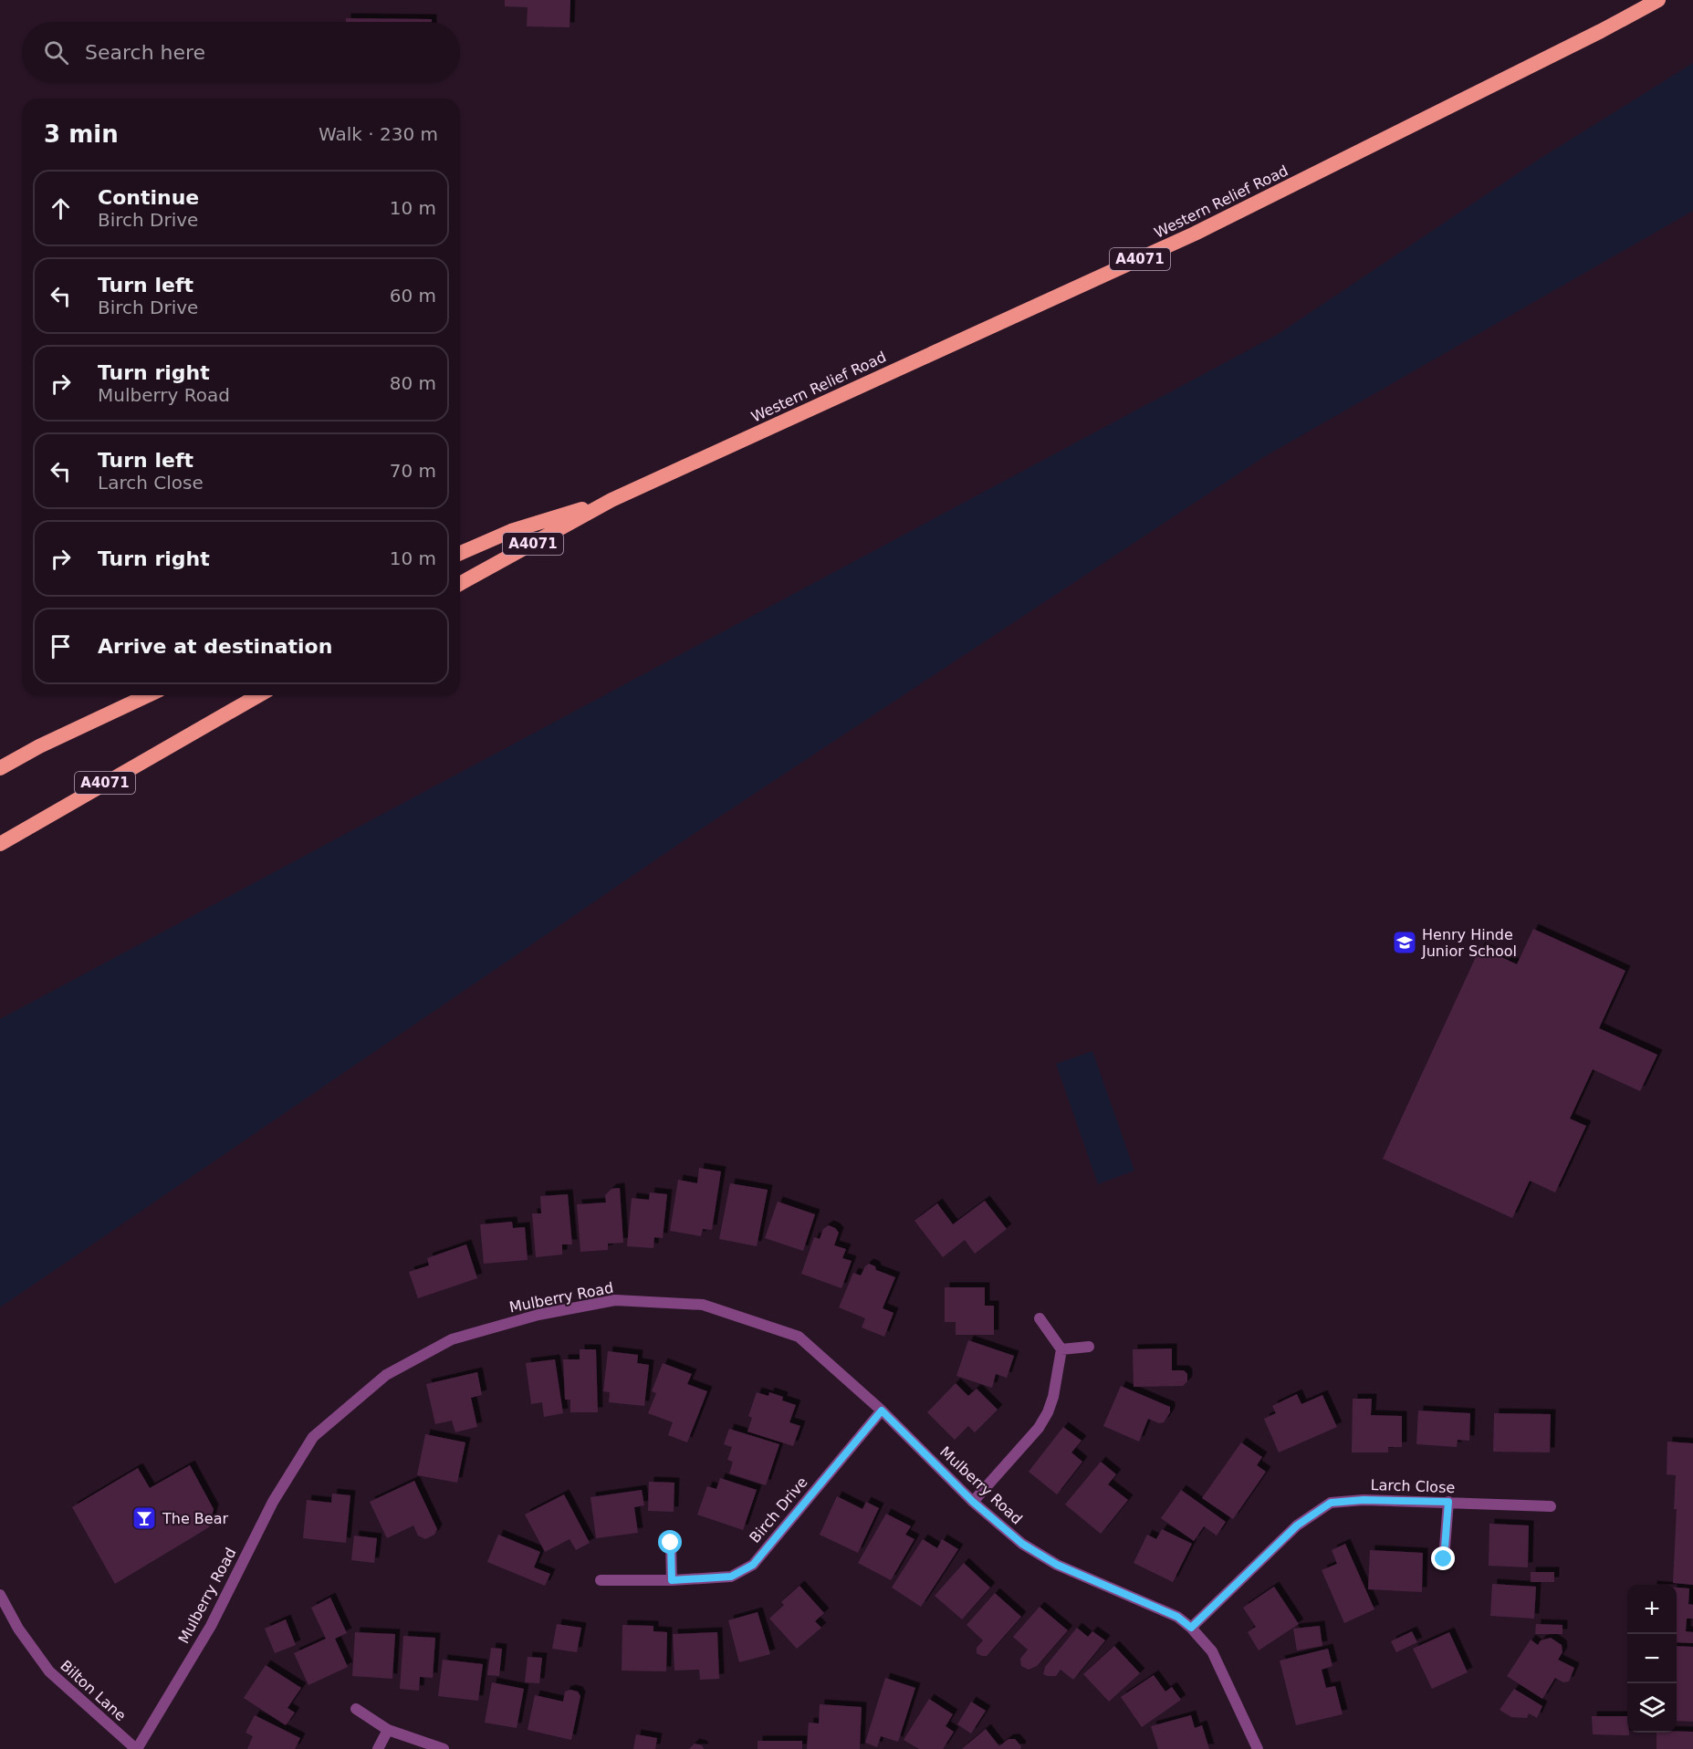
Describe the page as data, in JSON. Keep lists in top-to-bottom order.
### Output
{
  "streets": {
    "highway": ["Western Relief Road", "A4071"],
    "street": [
      "Mulberry Road",
      "Larch Close",
      "Birch Drive",
      "Bilton Lane"
    ]
  },
  "crossings": [
    ["Mulberry Road", "Larch Close"],
    ["Mulberry Road", "Birch Drive"],
    ["Mulberry Road", "Bilton Lane"]
  ],
  "places": {
    "school or university": ["Henry Hinde Junior School"],
    "bar": ["The Bear"]
  },
  "page": {
    "search": "Search here",
    "heading": ["3 min", "Walk · 230 m"],
    "list": [
      ["Continue", "Birch Drive", "10 m"],
      ["Turn left", "Birch Drive", "60 m"],
      ["Turn right", "Mulberry Road", "80 m"],
      ["Turn left", "Larch Close", "70 m"],
      ["Turn right", "10 m"],
      "Arrive at destination"
    ],
    "map_buttons": ["+", "−"]
  }
}
